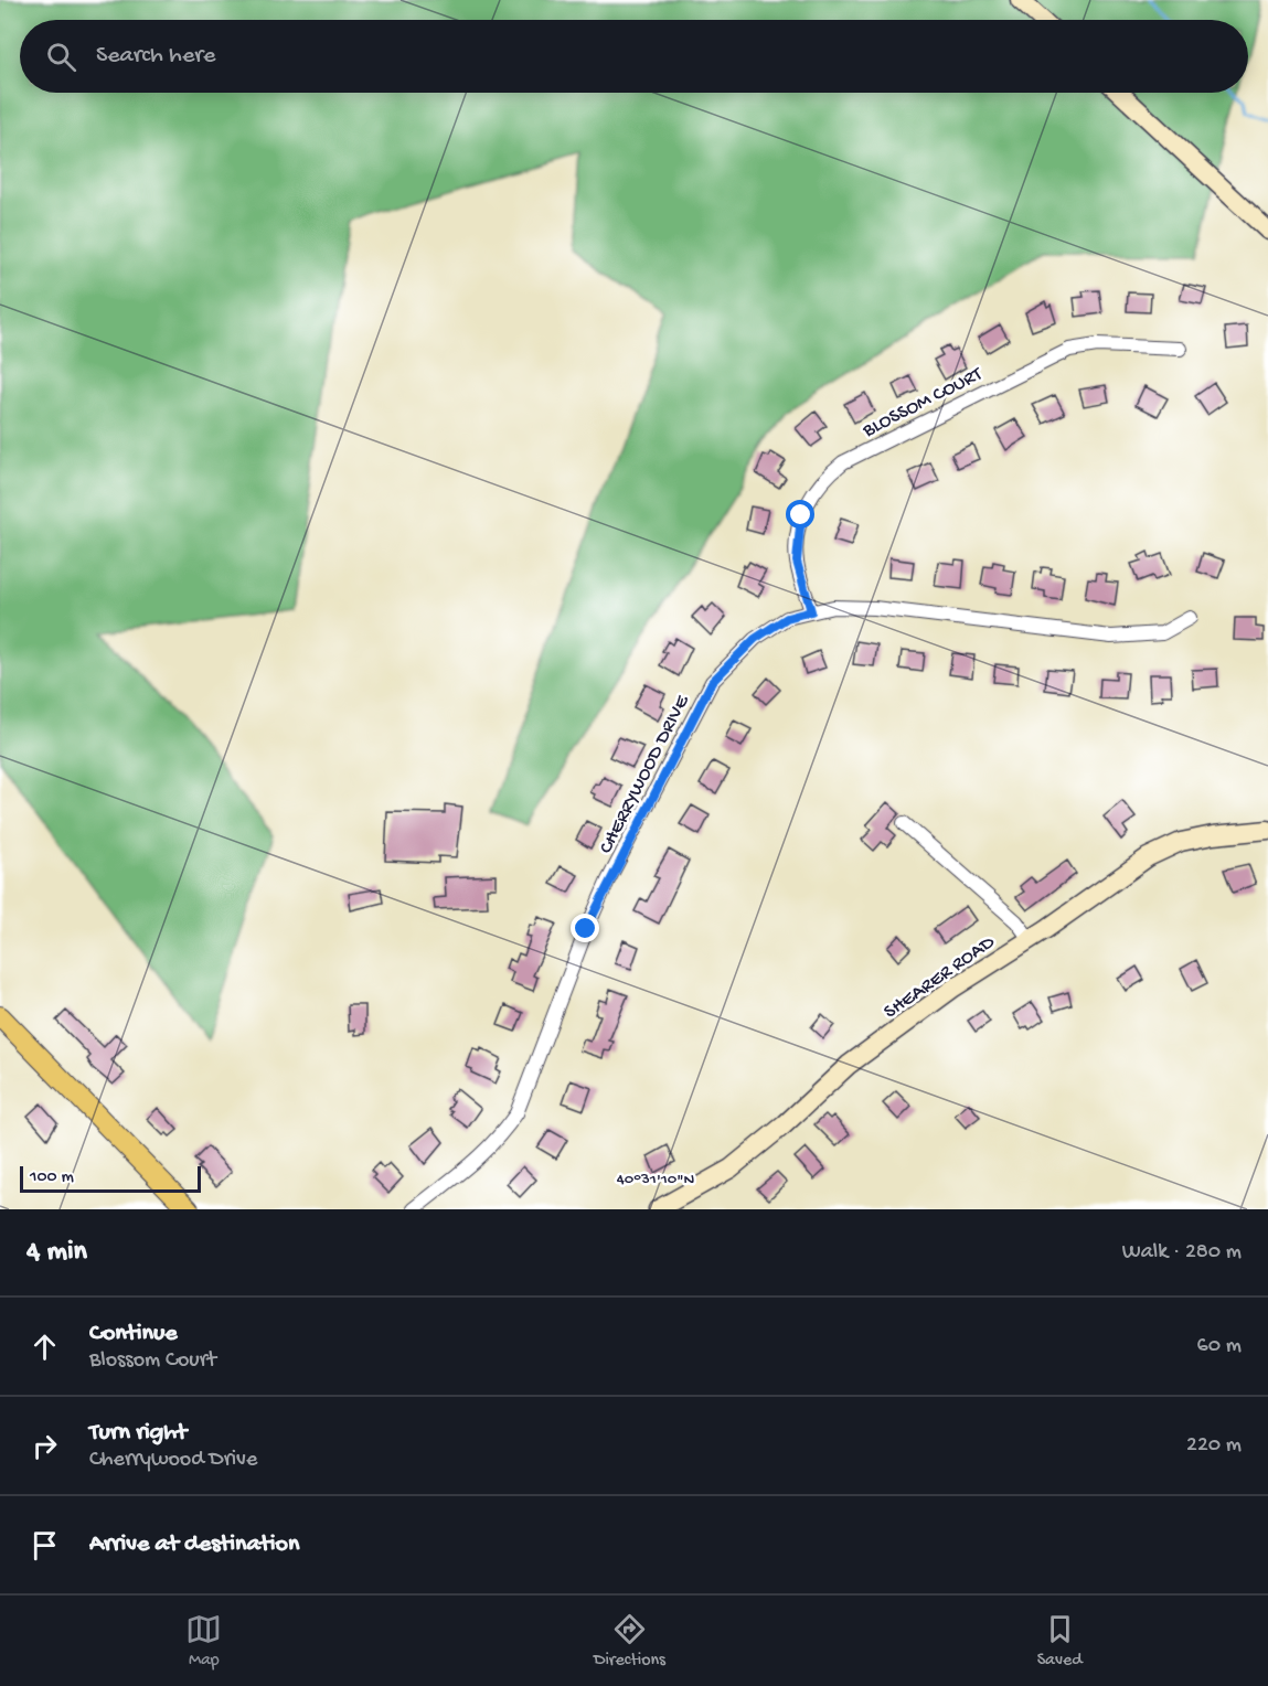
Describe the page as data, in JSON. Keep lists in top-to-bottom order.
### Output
{
  "streets": {
    "street": ["BLOSSOM COURT", "CHERRYWOOD DRIVE", "SHEARER ROAD"]
  },
  "crossings": [
    ["BLOSSOM COURT", "CHERRYWOOD DRIVE"]
  ],
  "scale_bar": "100 m",
  "page": {
    "search": "Search here",
    "scale": "100 m",
    "heading": ["4 min", "Walk · 280 m"],
    "list": [
      ["Continue", "Blossom Court", "60 m"],
      ["Turn right", "Cherrywood Drive", "220 m"],
      "Arrive at destination"
    ],
    "nav": ["Map", "Directions", "Saved"]
  },
  "coordinates": ["40°31'10\"N"]
}
